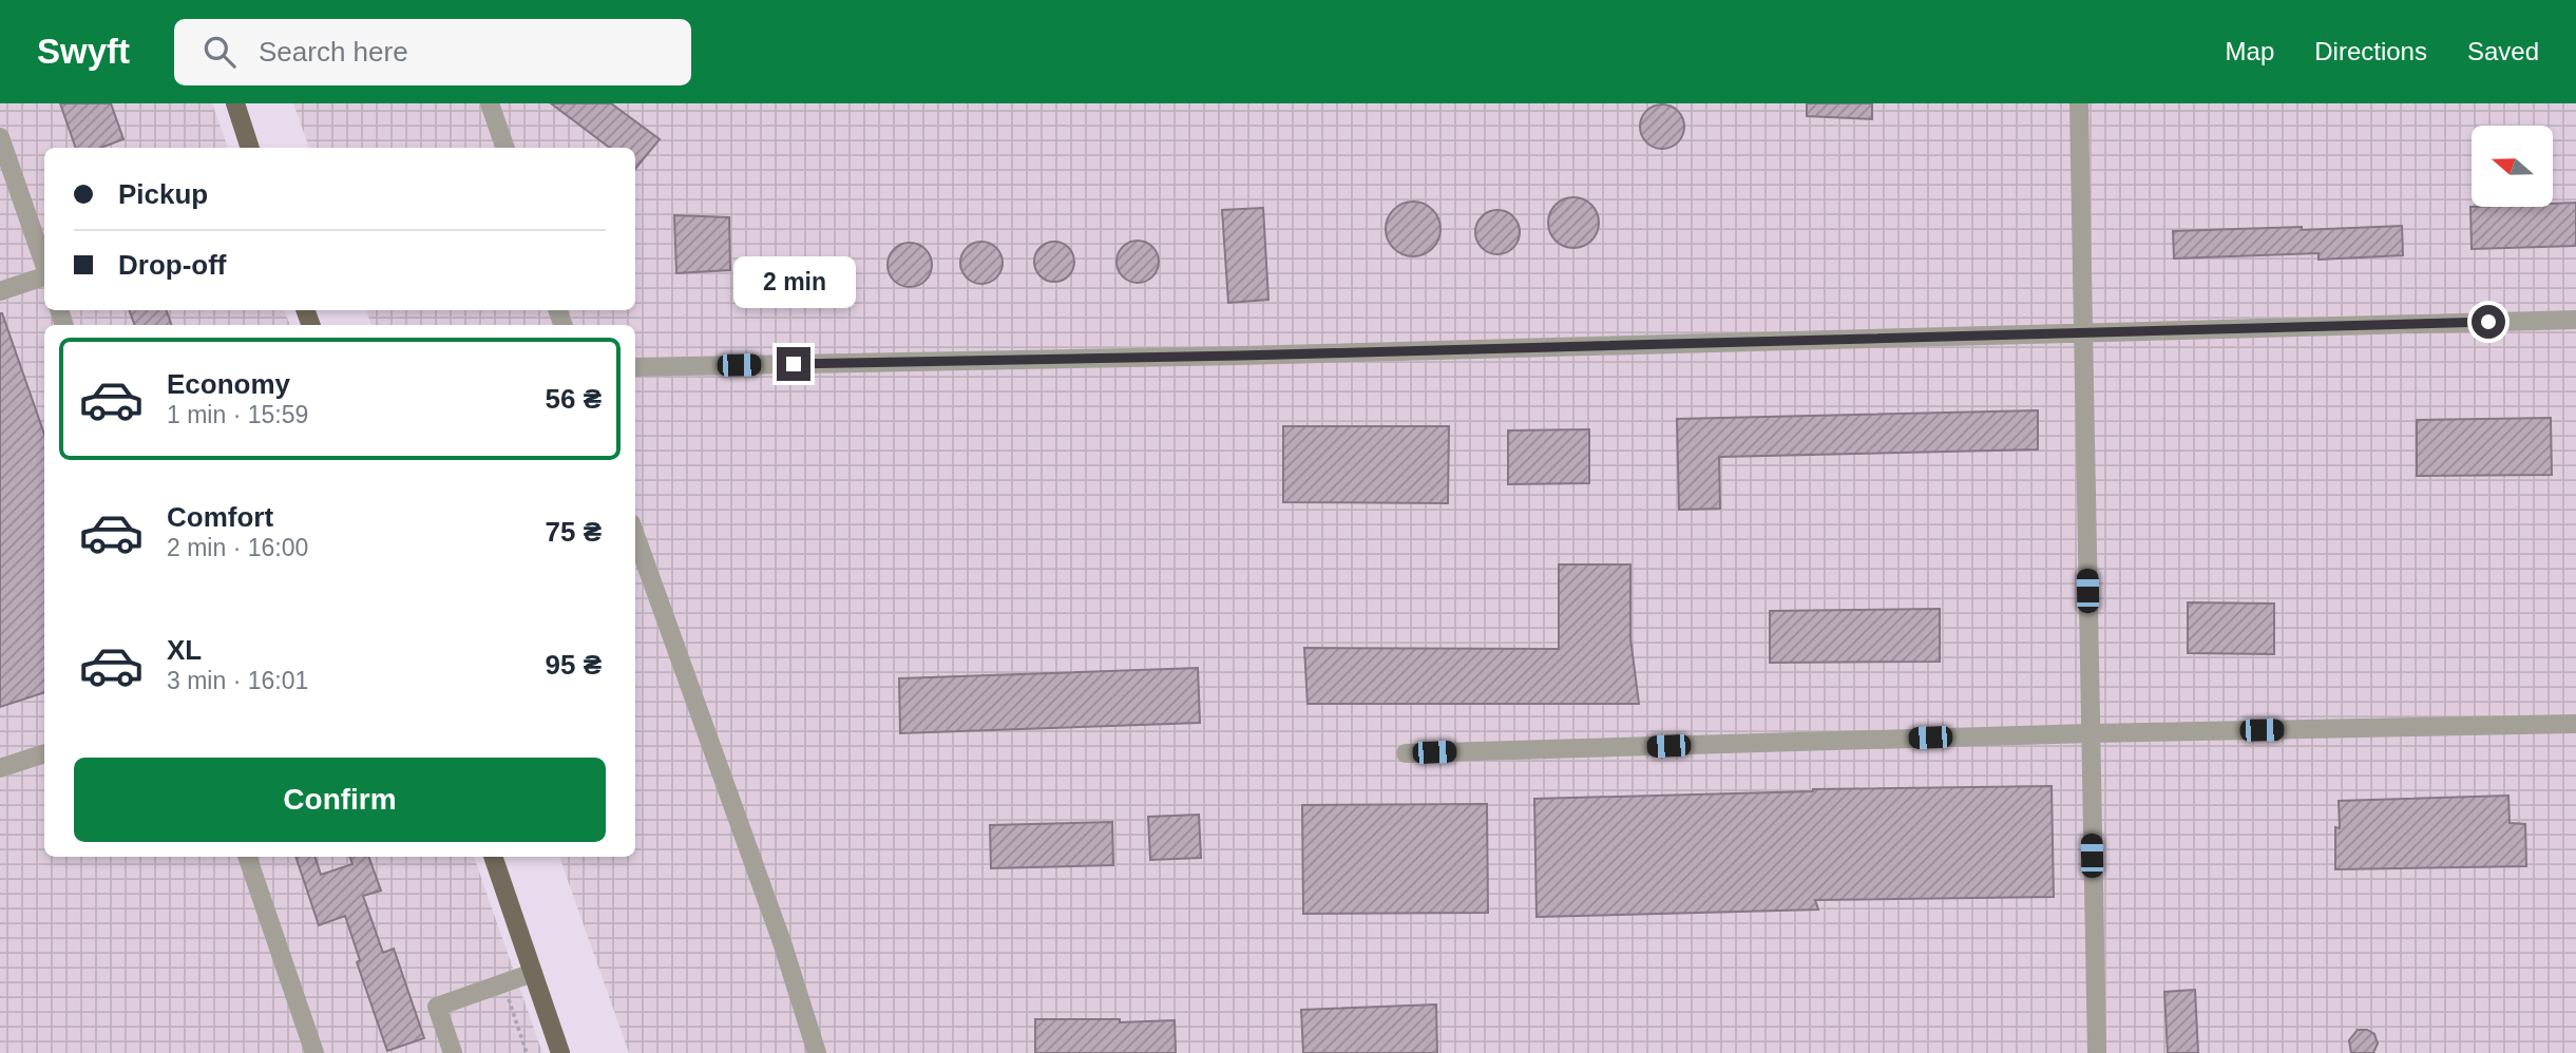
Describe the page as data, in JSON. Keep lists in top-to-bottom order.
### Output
{
  "north": "left",
  "page": {
    "header": "Swyft",
    "search": "Search here",
    "nav": ["Map", "Directions", "Saved"],
    "banner": ["Pickup", "Drop-off"],
    "bubble": "2 min",
    "list": [
      {
        "name": "Economy",
        "note": "1 min · 15:59",
        "value": "56 ₴"
      },
      {
        "name": "Comfort",
        "note": "2 min · 16:00",
        "value": "75 ₴"
      },
      {
        "name": "XL",
        "note": "3 min · 16:01",
        "value": "95 ₴"
      }
    ],
    "buttons": "Confirm"
  }
}
